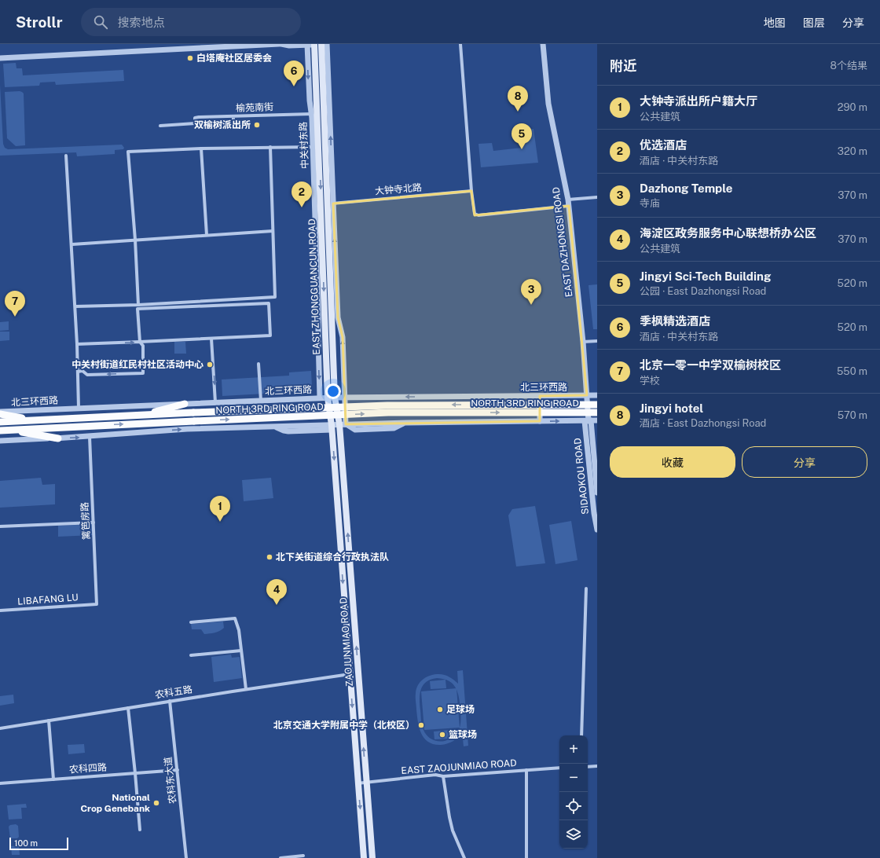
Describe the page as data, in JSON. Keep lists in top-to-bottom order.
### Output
{
  "streets": {
    "highway": ["NORTH 3RD RING ROAD"],
    "main road": ["EAST ZHONGGUANCUN ROAD", "ZAOJUNMIAO ROAD"],
    "street": [
      "榆苑南街",
      "中关村东路",
      "大钟寺北路",
      "EAST DAZHONGSI ROAD",
      "北三环西路",
      "SIDAOKOU ROAD",
      "篱笆房路",
      "LIBAFANG LU",
      "农科五路",
      "EAST ZAOJUNMIAO ROAD",
      "农科四路",
      "农科东大道"
    ]
  },
  "crossings": [
    ["榆苑南街", "中关村东路"],
    ["中关村东路", "EAST ZHONGGUANCUN ROAD"],
    ["中关村东路", "北三环西路"],
    ["EAST DAZHONGSI ROAD", "北三环西路"],
    ["EAST DAZHONGSI ROAD", "SIDAOKOU ROAD"],
    ["EAST ZHONGGUANCUN ROAD", "北三环西路"],
    ["EAST ZHONGGUANCUN ROAD", "ZAOJUNMIAO ROAD"],
    ["北三环西路", "ZAOJUNMIAO ROAD"],
    ["篱笆房路", "LIBAFANG LU"],
    ["ZAOJUNMIAO ROAD", "农科五路"],
    ["ZAOJUNMIAO ROAD", "EAST ZAOJUNMIAO ROAD"],
    ["农科五路", "农科东大道"],
    ["农科四路", "农科东大道"]
  ],
  "places": [
    "白塔庵社区居委会",
    "双榆树派出所",
    "中关村街道红民村社区活动中心",
    "北下关街道综合行政执法队",
    "足球场",
    "北京交通大学附属中学（北校区）",
    "篮球场",
    "National Crop Genebank"
  ],
  "scale_bar": "100 m",
  "page": {
    "header": "Strollr",
    "search": "搜索地点",
    "nav": ["地图", "图层", "分享"],
    "heading": ["附近", "8个结果"],
    "pins": [
      "6",
      "8",
      "5",
      "2",
      "3",
      "7",
      "1",
      "4"
    ],
    "list": [
      {
        "mark": "1",
        "name": "大钟寺派出所户籍大厅",
        "note": "公共建筑",
        "value": "290 m"
      },
      {
        "mark": "2",
        "name": "优选酒店",
        "note": "酒店 · 中关村东路",
        "value": "320 m"
      },
      {
        "mark": "3",
        "name": "Dazhong Temple",
        "note": "寺庙",
        "value": "370 m"
      },
      {
        "mark": "4",
        "name": "海淀区政务服务中心联想桥办公区",
        "note": "公共建筑",
        "value": "370 m"
      },
      {
        "mark": "5",
        "name": "Jingyi Sci-Tech Building",
        "note": "公园 · East Dazhongsi Road",
        "value": "520 m"
      },
      {
        "mark": "6",
        "name": "季枫精选酒店",
        "note": "酒店 · 中关村东路",
        "value": "520 m"
      },
      {
        "mark": "7",
        "name": "北京一零一中学双榆树校区",
        "note": "学校",
        "value": "550 m"
      },
      {
        "mark": "8",
        "name": "Jingyi hotel",
        "note": "酒店 · East Dazhongsi Road",
        "value": "570 m"
      }
    ],
    "buttons": ["收藏", "分享"],
    "map_buttons": ["+", "−"],
    "scale": "100 m"
  }
}
